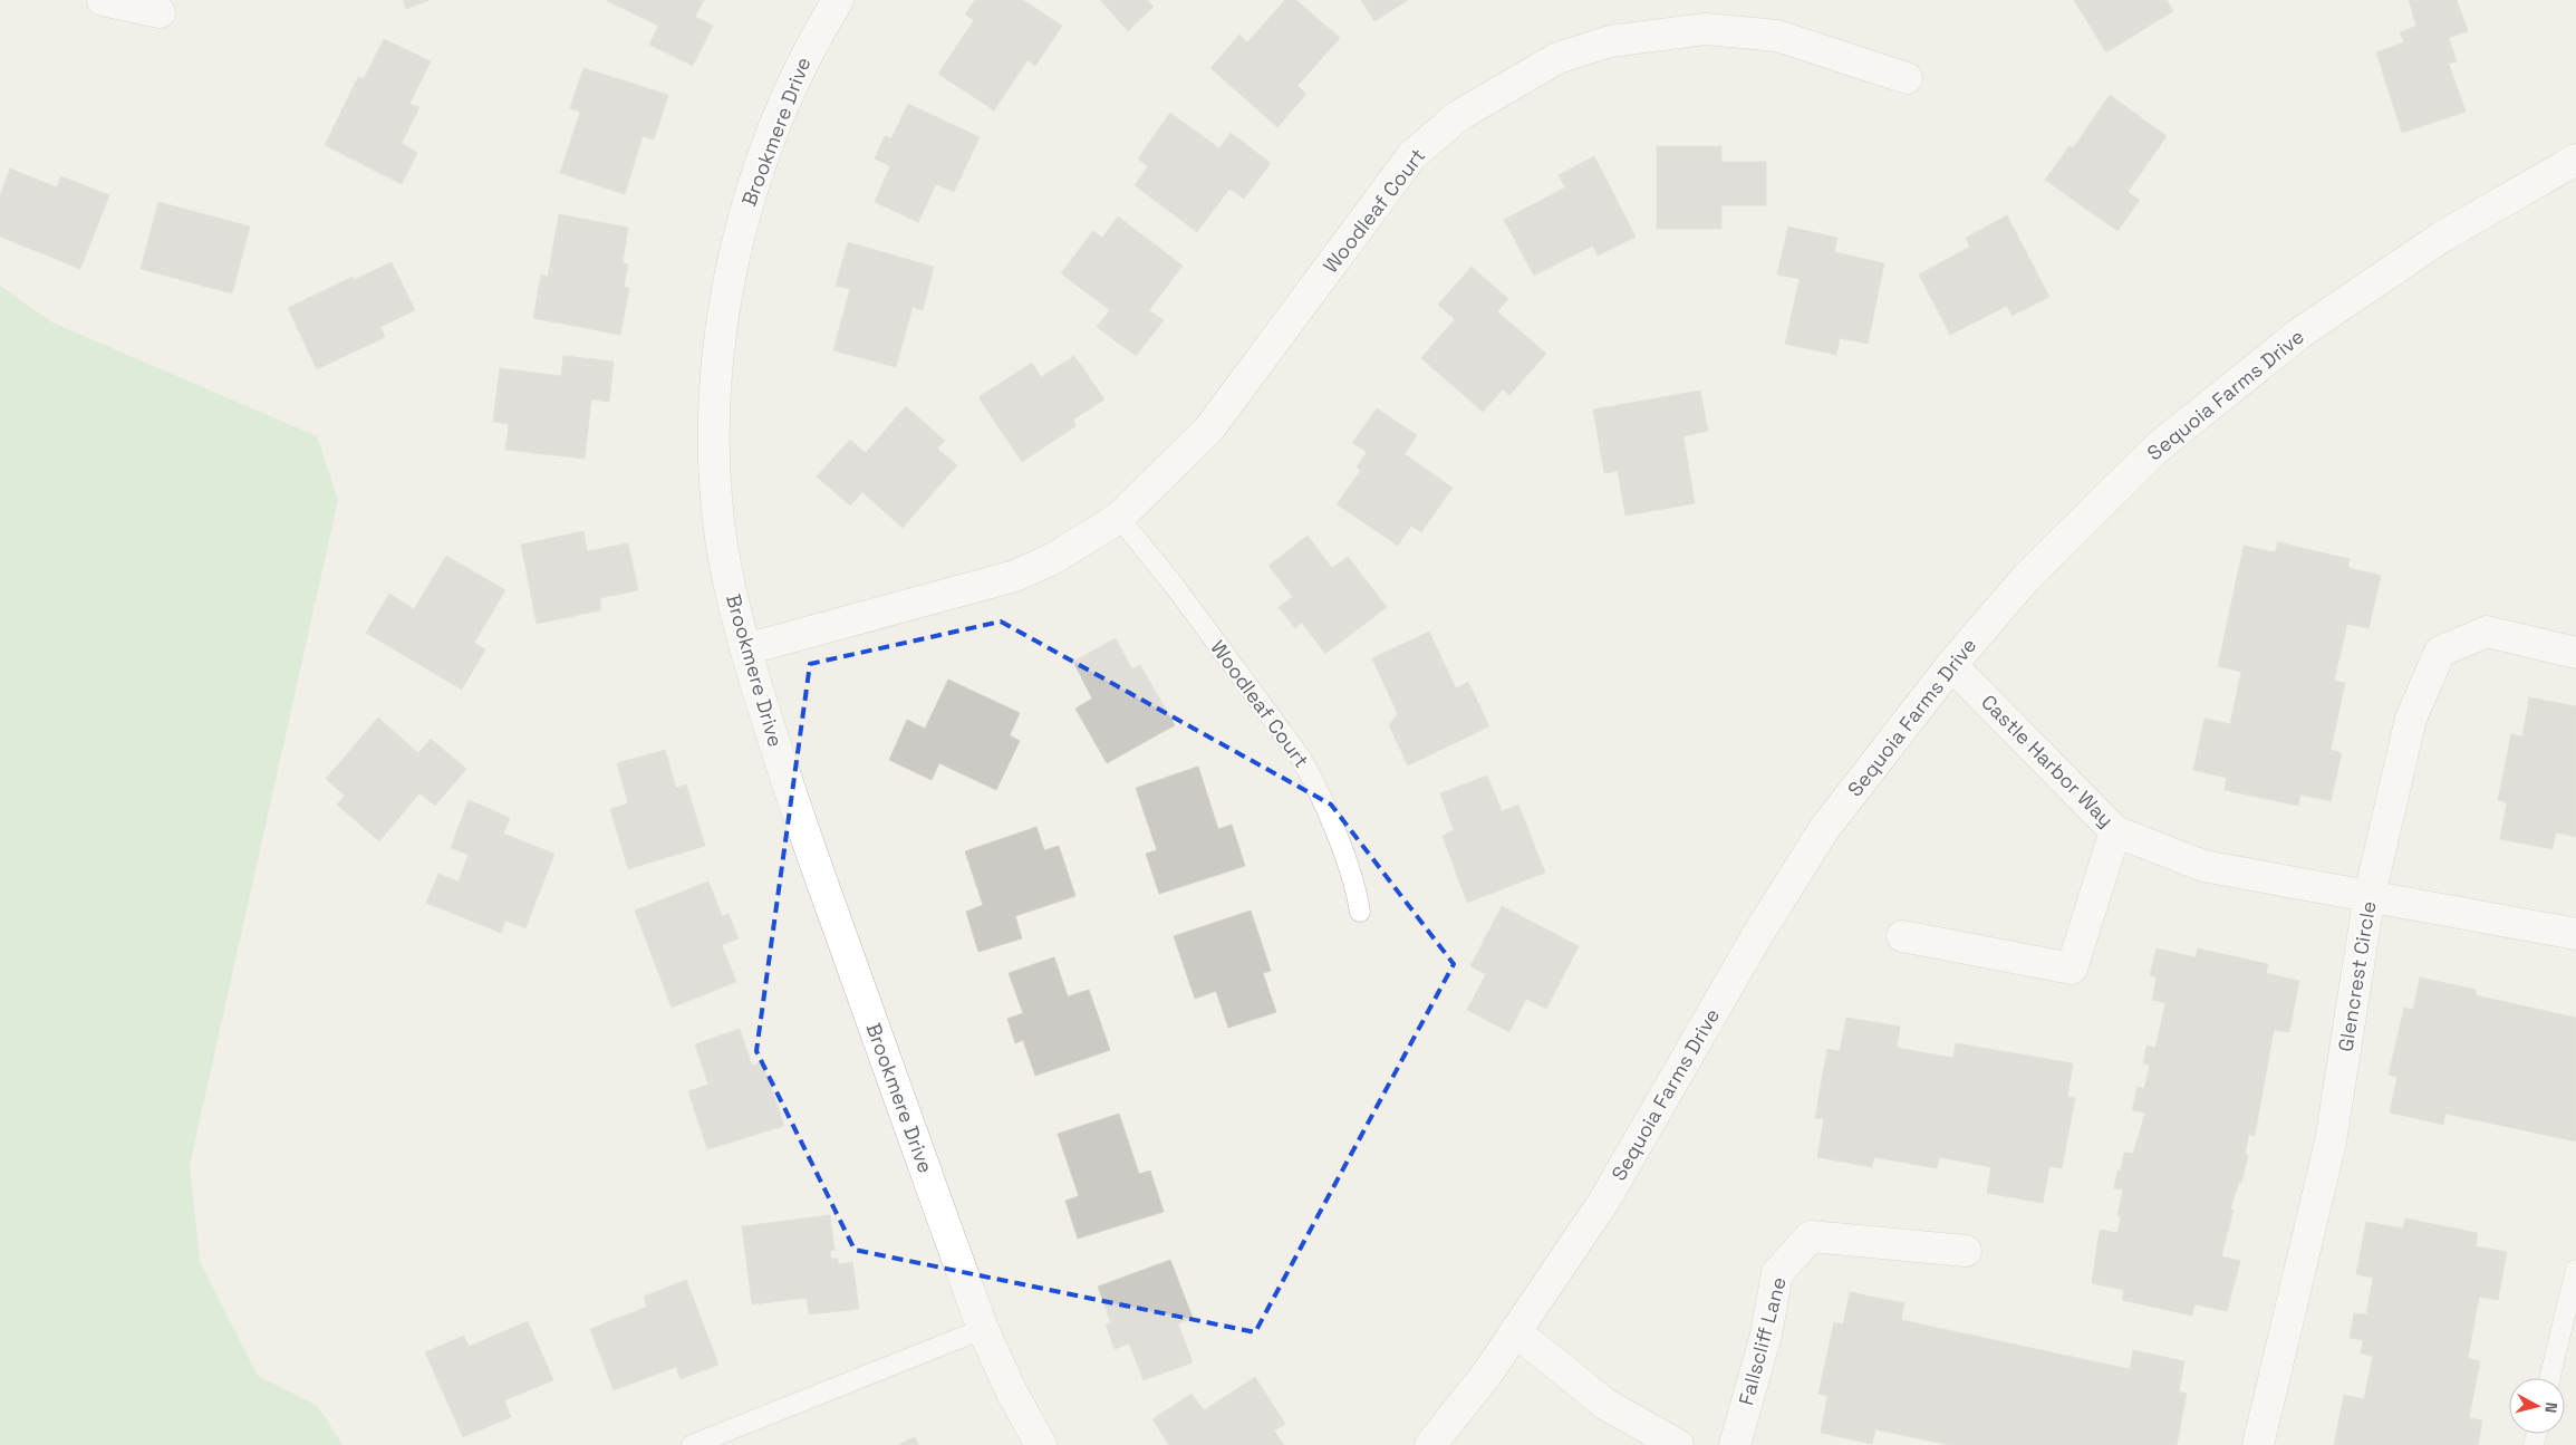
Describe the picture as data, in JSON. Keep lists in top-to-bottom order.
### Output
{
  "streets": {
    "street": [
      "Brookmere Drive",
      "Woodleaf Court",
      "Sequoia Farms Drive",
      "Castle Harbor Way",
      "Glencrest Circle",
      "Fallscliff Lane"
    ]
  },
  "crossings": [
    ["Brookmere Drive", "Woodleaf Court"],
    ["Sequoia Farms Drive", "Castle Harbor Way"],
    ["Castle Harbor Way", "Glencrest Circle"]
  ],
  "north": "right"
}
